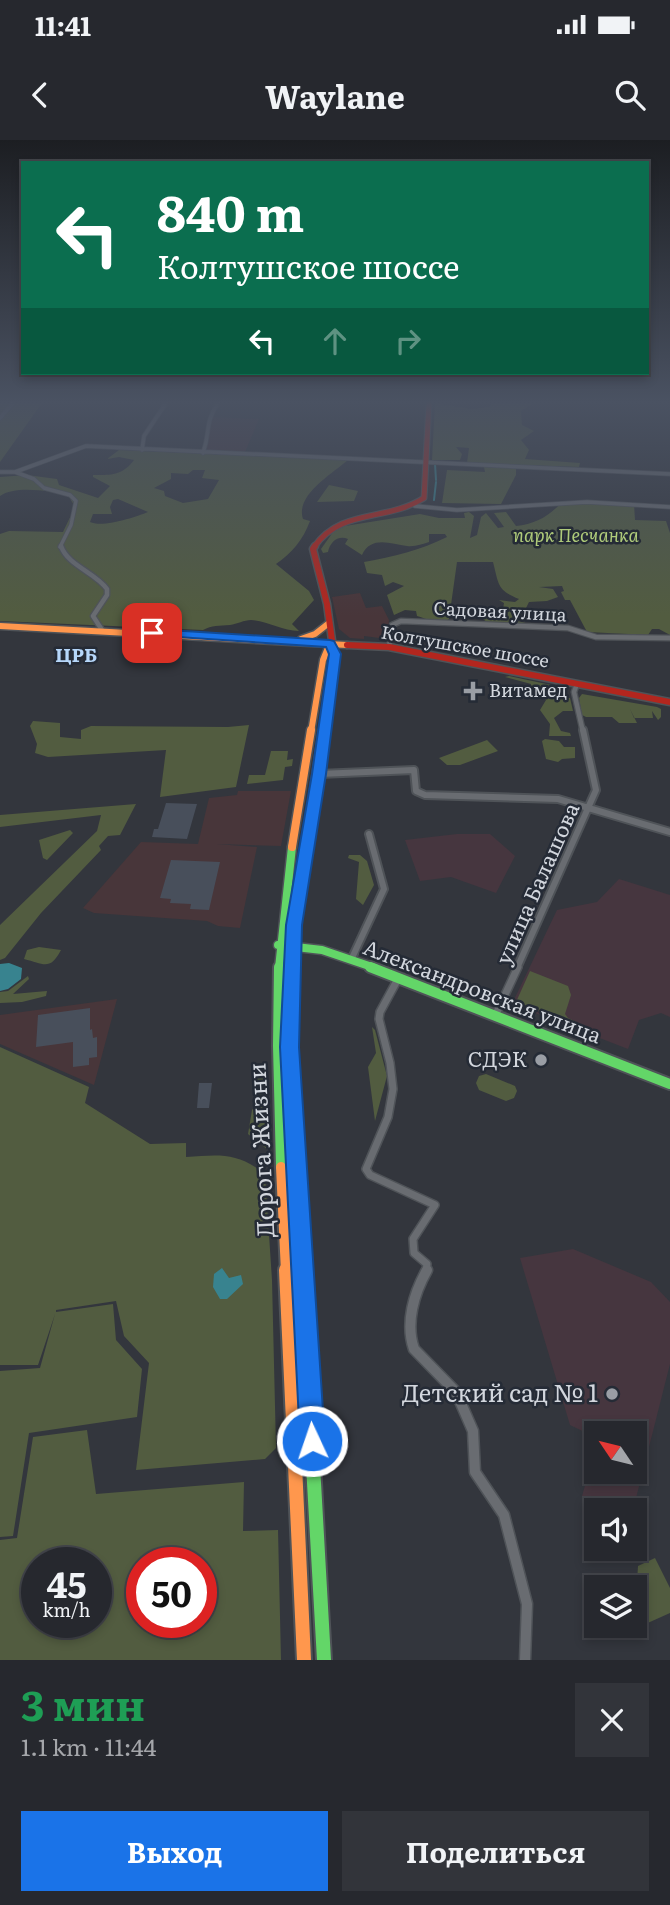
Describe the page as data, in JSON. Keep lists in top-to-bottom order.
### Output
{
  "streets": {
    "main road": ["Колтушское шоссе", "Александровская улица", "Дорога Жизни"],
    "street": ["Садовая улица", "улица Балашова"]
  },
  "crossings": [
    ["Садовая улица", "Колтушское шоссе"],
    ["Колтушское шоссе", "улица Балашова"],
    ["Колтушское шоссе", "Дорога Жизни"],
    ["улица Балашова", "Александровская улица"],
    ["Александровская улица", "Дорога Жизни"]
  ],
  "districts": ["ЦРБ"],
  "parks": ["парк Песчанка"],
  "places": {
    "health": ["Витамед"],
    "other": ["СДЭК", "Детский сад № 1"]
  },
  "north": "top left",
  "page": {
    "status": "11:41",
    "header": "Waylane",
    "turn": ["840 m", "Колтушское шоссе"],
    "speed": "45 km/h",
    "limit": "50",
    "heading": ["3 мин", "1.1 km · 11:44"],
    "buttons": ["Выход", "Поделиться"]
  }
}
